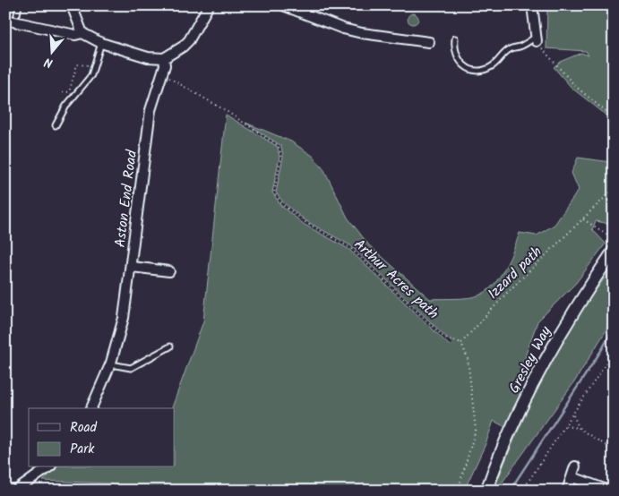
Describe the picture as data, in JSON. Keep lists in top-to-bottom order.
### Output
{
  "streets": {
    "street": ["Aston End Road", "Gresley Way"],
    "path": ["Izzard path", "Arthur Acres path"]
  },
  "crossings": [
    ["Aston End Road", "Arthur Acres path"],
    ["Izzard path", "Arthur Acres path"]
  ],
  "legend": ["Road", "Park"],
  "north": "bottom"
}
